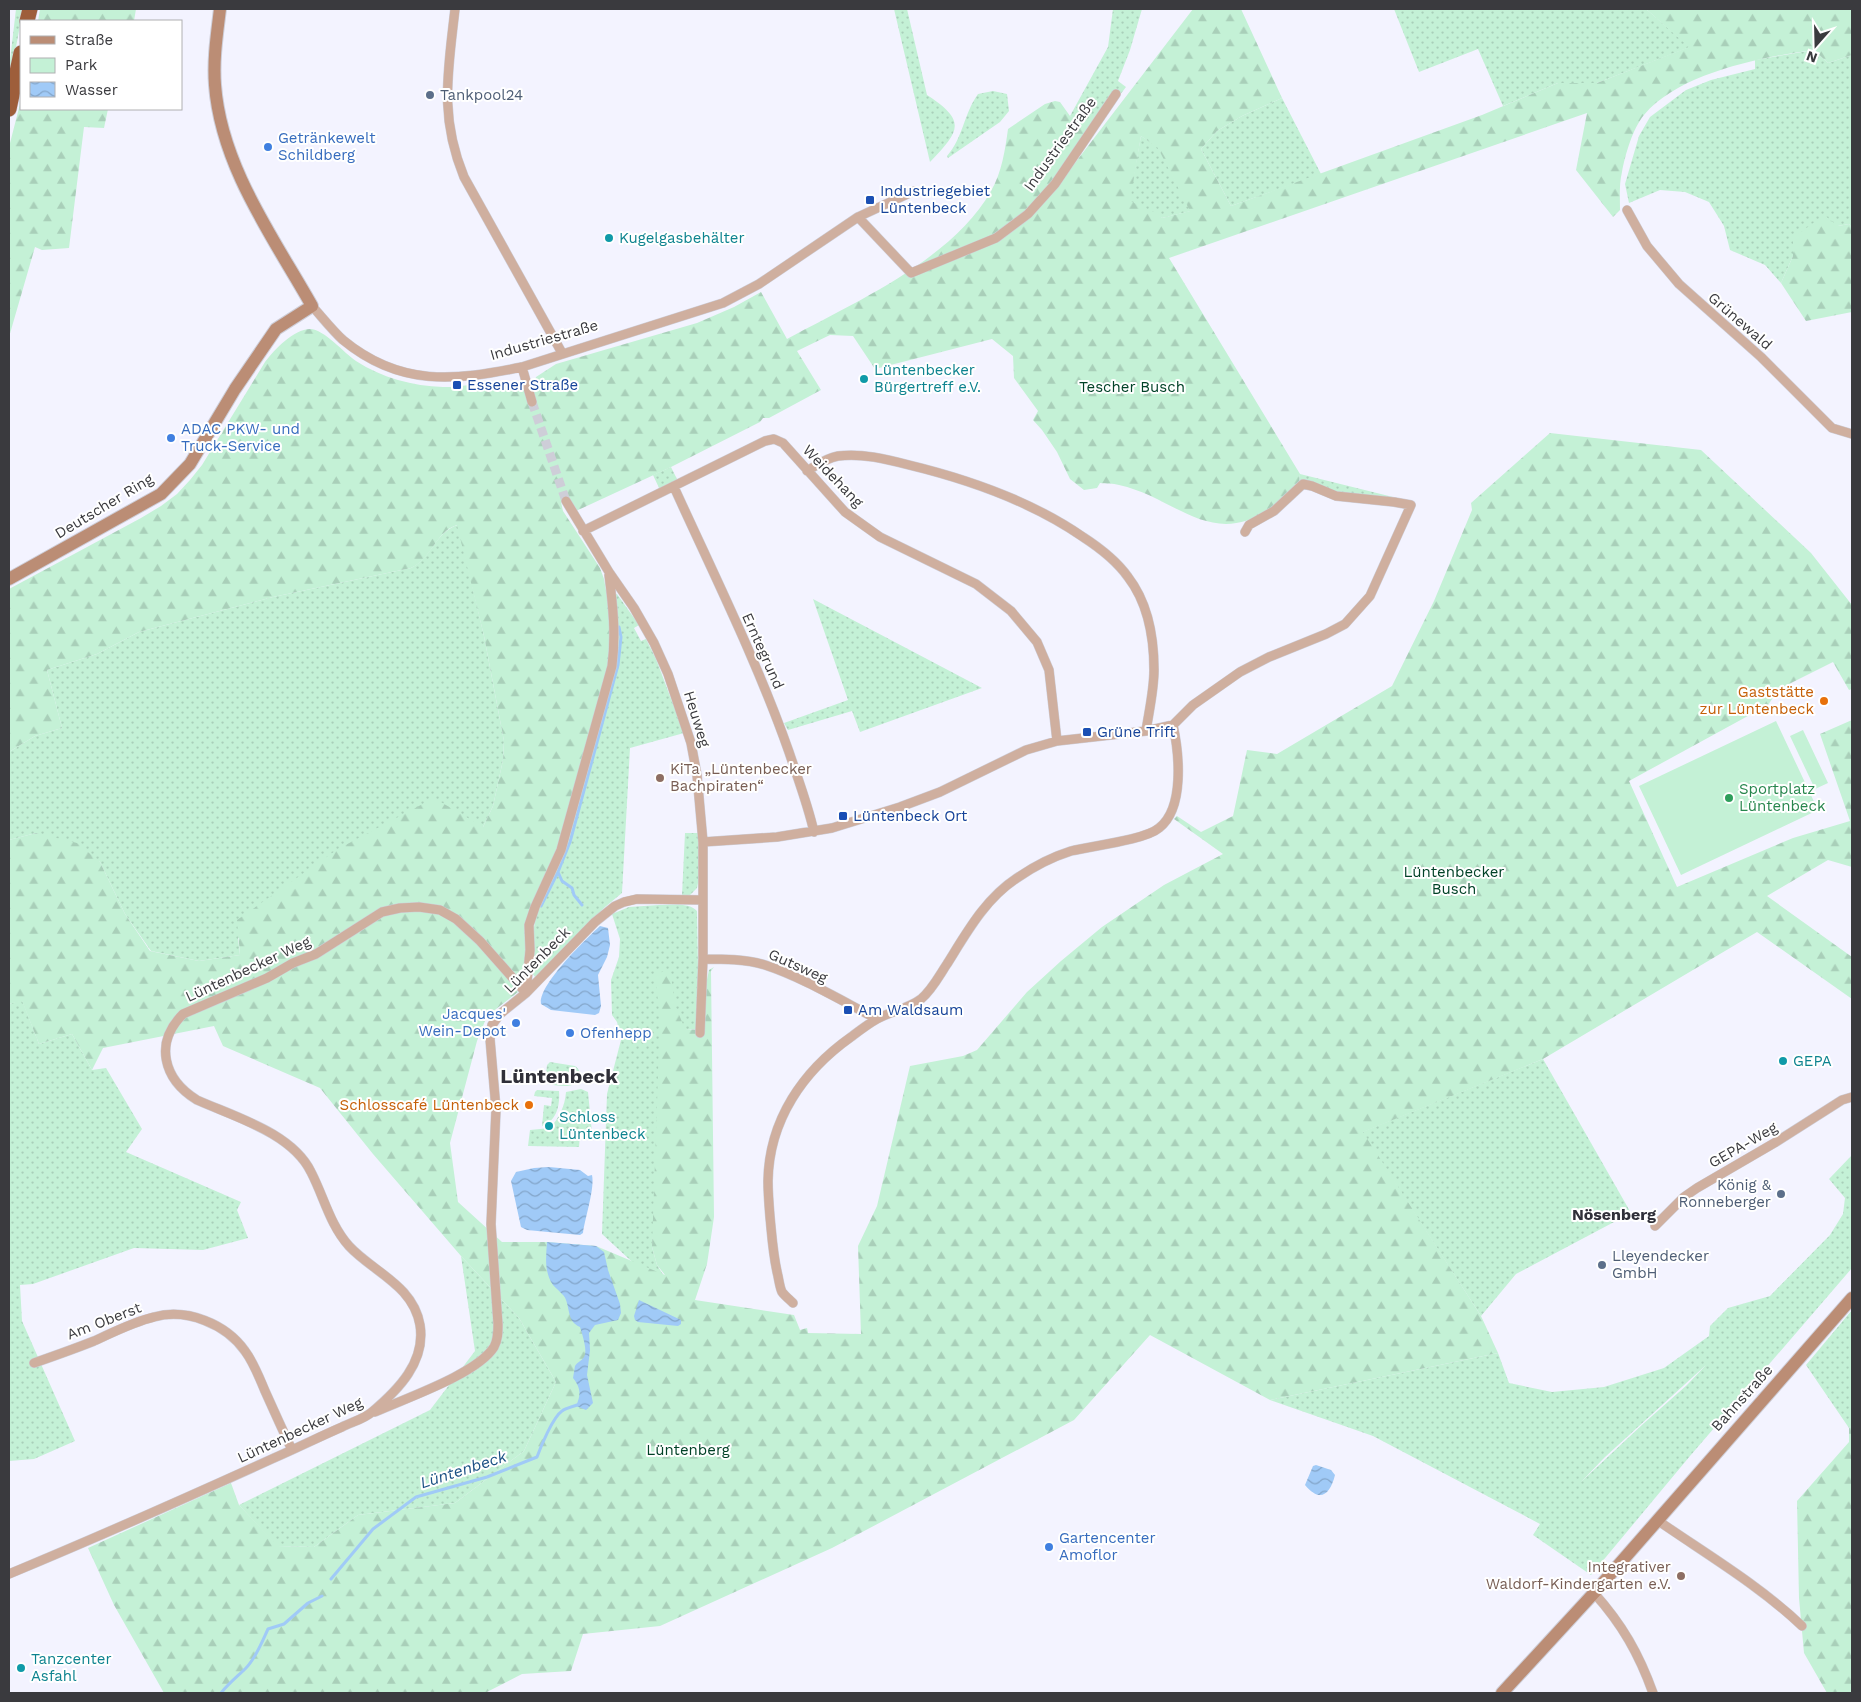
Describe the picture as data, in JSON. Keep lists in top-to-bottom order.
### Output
{
  "streets": {
    "street": [
      "Industriestraße",
      "Grünewald",
      "Weidehang",
      "Deutscher Ring",
      "Erntegrund",
      "Heuweg",
      "Lüntenbeck",
      "Gutsweg",
      "Lüntenbecker Weg",
      "GEPA-Weg",
      "Am Oberst",
      "Bahnstraße"
    ]
  },
  "crossings": [
    ["Industriestraße", "Deutscher Ring"],
    ["Weidehang", "Erntegrund"],
    ["Weidehang", "Heuweg"],
    ["Heuweg", "Lüntenbeck"],
    ["Heuweg", "Gutsweg"],
    ["Lüntenbeck", "Lüntenbecker Weg"],
    ["Lüntenbecker Weg", "Am Oberst"]
  ],
  "districts": ["Lüntenbeck", "Nösenberg"],
  "water": ["Lüntenbeck"],
  "parks": ["Tescher Busch", "Lüntenbecker Busch", "Lüntenberg"],
  "places": {
    "other": [
      "Tankpool24",
      "Getränkewelt Schildberg",
      "Kugelgasbehälter",
      "Lüntenbecker Bürgertreff e.V.",
      "ADAC PKW- und Truck-Service",
      "Gaststätte zur Lüntenbeck",
      "KiTa „Lüntenbecker Bachpiraten“",
      "Sportplatz Lüntenbeck",
      "Jacques' Wein-Depot",
      "Ofenhepp",
      "GEPA",
      "Schlosscafé Lüntenbeck",
      "Schloss Lüntenbeck",
      "König & Ronneberger",
      "Lleyendecker GmbH",
      "Gartencenter Amoflor",
      "Integrativer Waldorf-Kindergarten e.V.",
      "Tanzcenter Asfahl"
    ],
    "transit": [
      "Industriegebiet Lüntenbeck",
      "Essener Straße",
      "Grüne Trift",
      "Lüntenbeck Ort",
      "Am Waldsaum"
    ]
  },
  "legend": ["Straße", "Park", "Wasser"],
  "north": "bottom"
}
